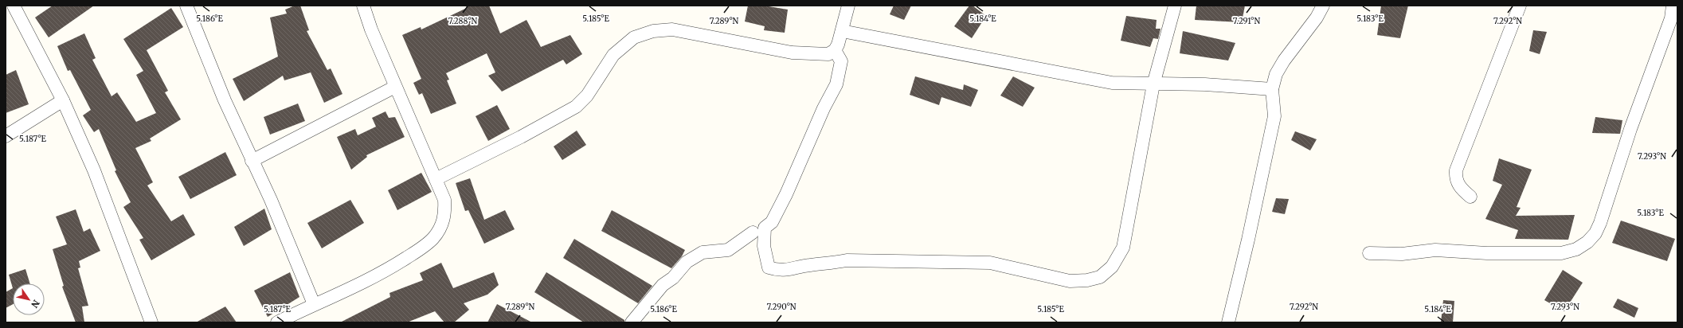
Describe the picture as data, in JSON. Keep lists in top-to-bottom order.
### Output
{
  "north": "bottom right",
  "coordinates": [
    "5.186°E",
    "5.185°E",
    "5.184°E",
    "5.183°E",
    "7.291°N",
    "7.288°N",
    "7.289°N",
    "7.292°N",
    "5.187°E",
    "7.293°N",
    "7.290°N"
  ]
}
